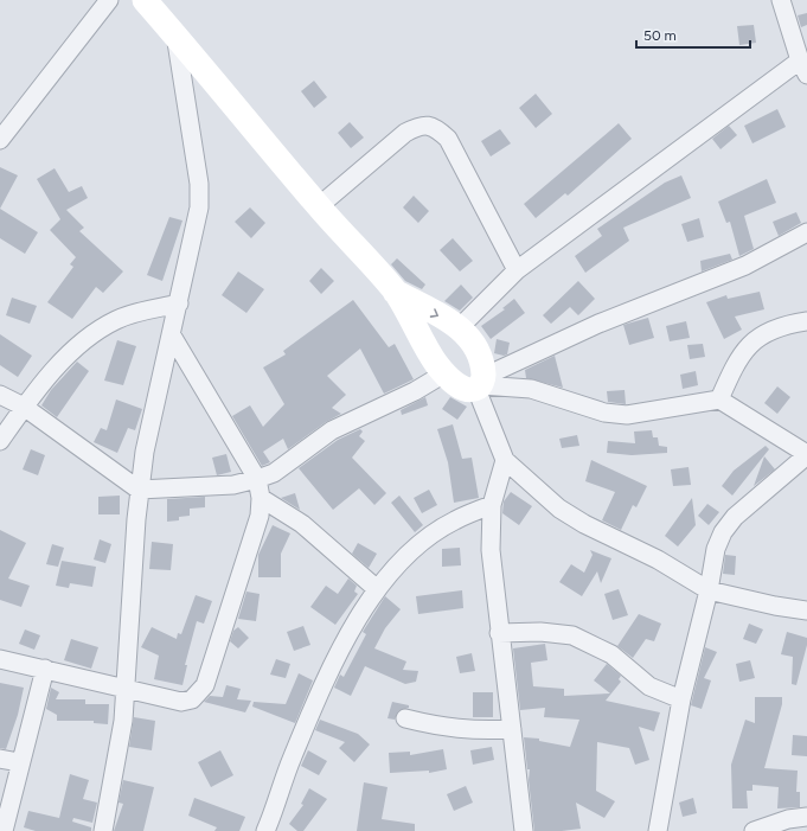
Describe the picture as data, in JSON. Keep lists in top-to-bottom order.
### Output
{
  "scale_bar": "50 m"
}
